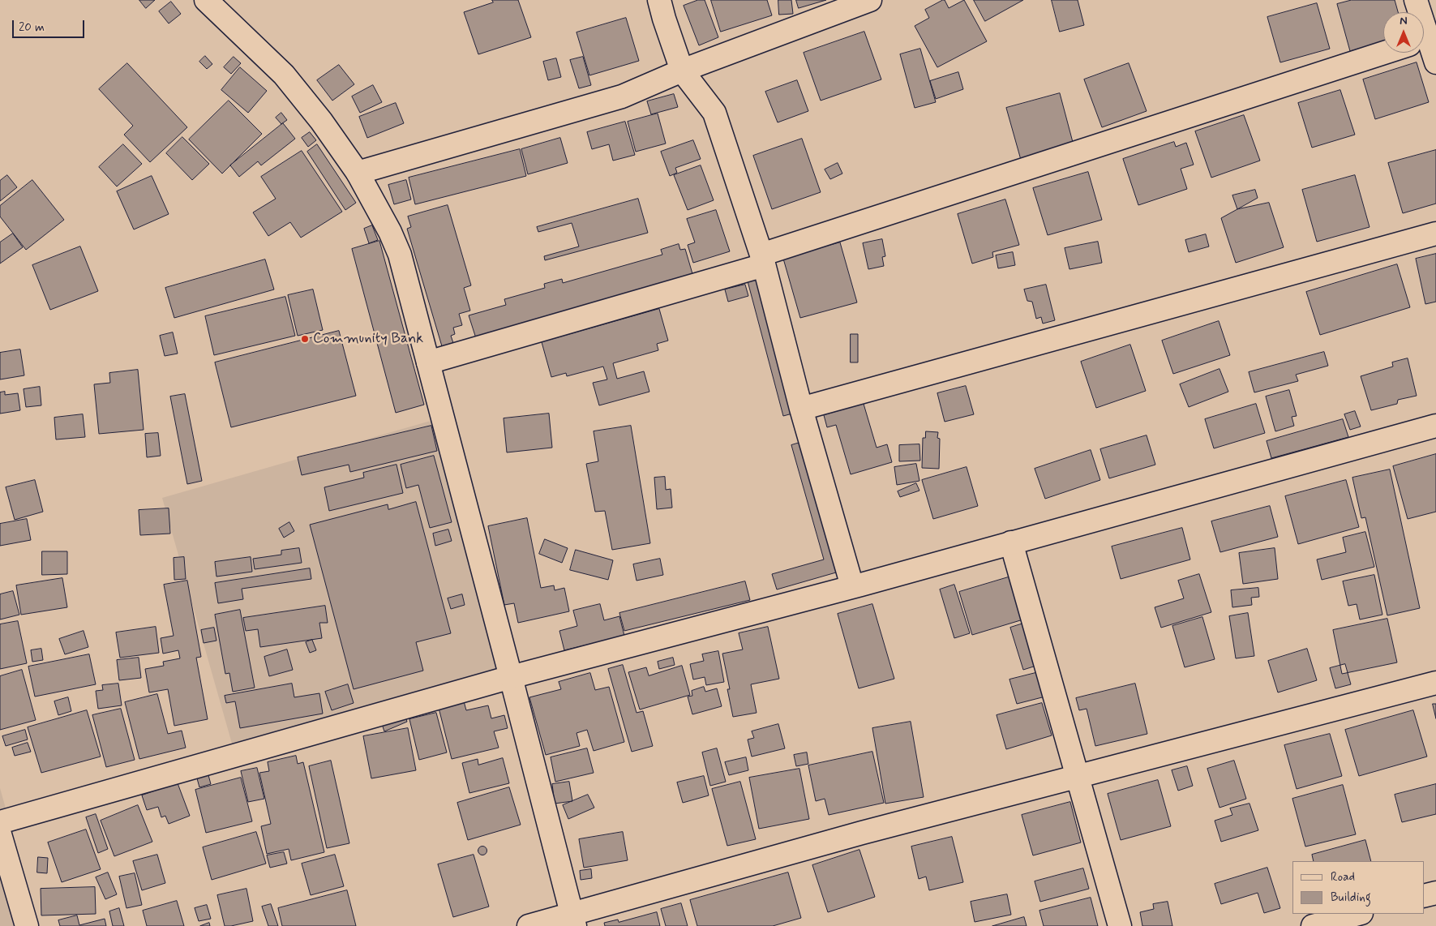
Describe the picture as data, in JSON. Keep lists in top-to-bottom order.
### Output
{
  "places": ["Community Bank"],
  "legend": ["Road", "Building"],
  "scale_bar": "20 m",
  "north": "top"
}
